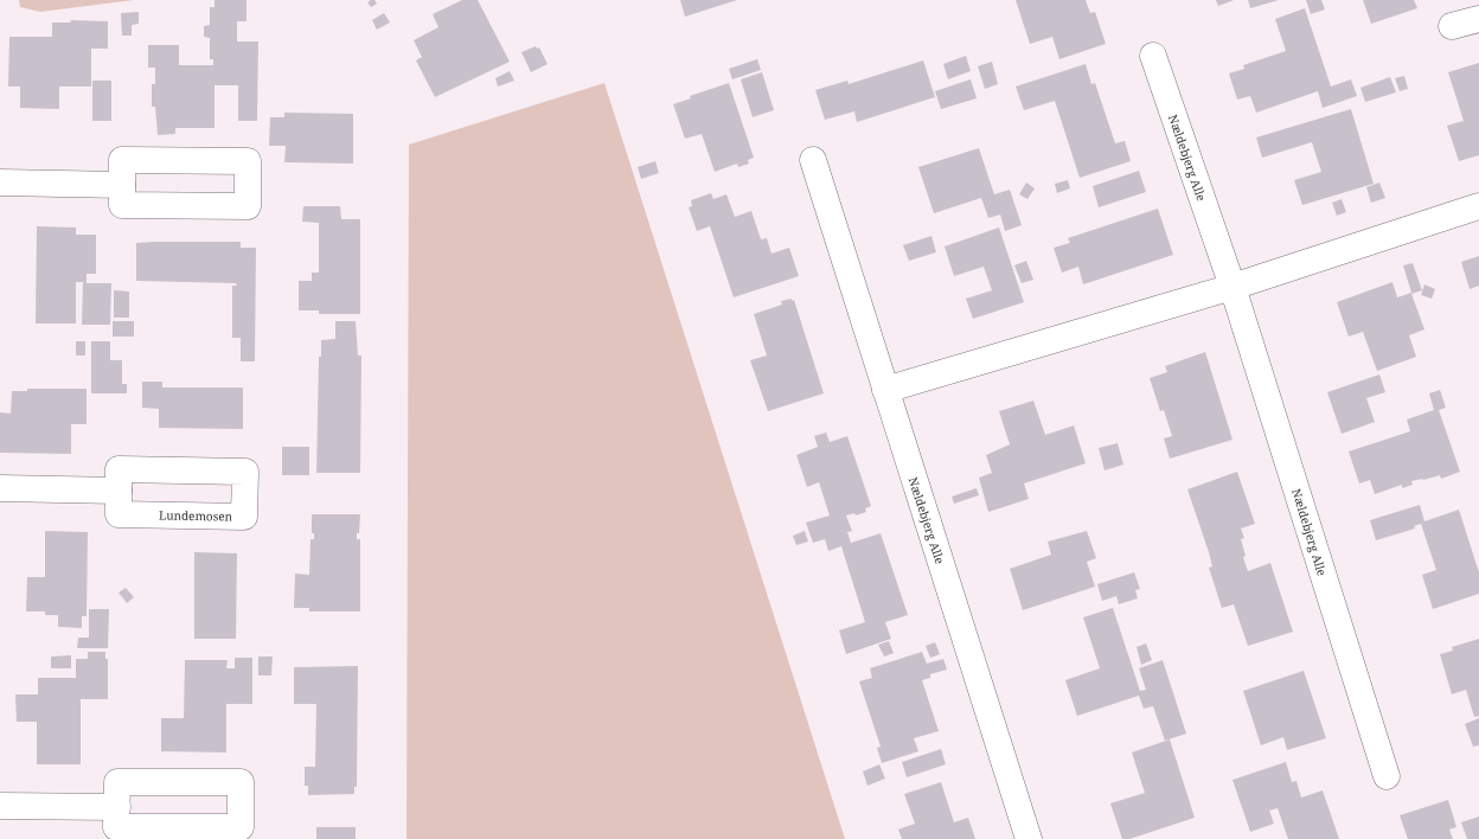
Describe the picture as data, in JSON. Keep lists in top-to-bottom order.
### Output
{
  "streets": {
    "street": ["Nældebjerg Alle", "Lundemosen"]
  }
}
